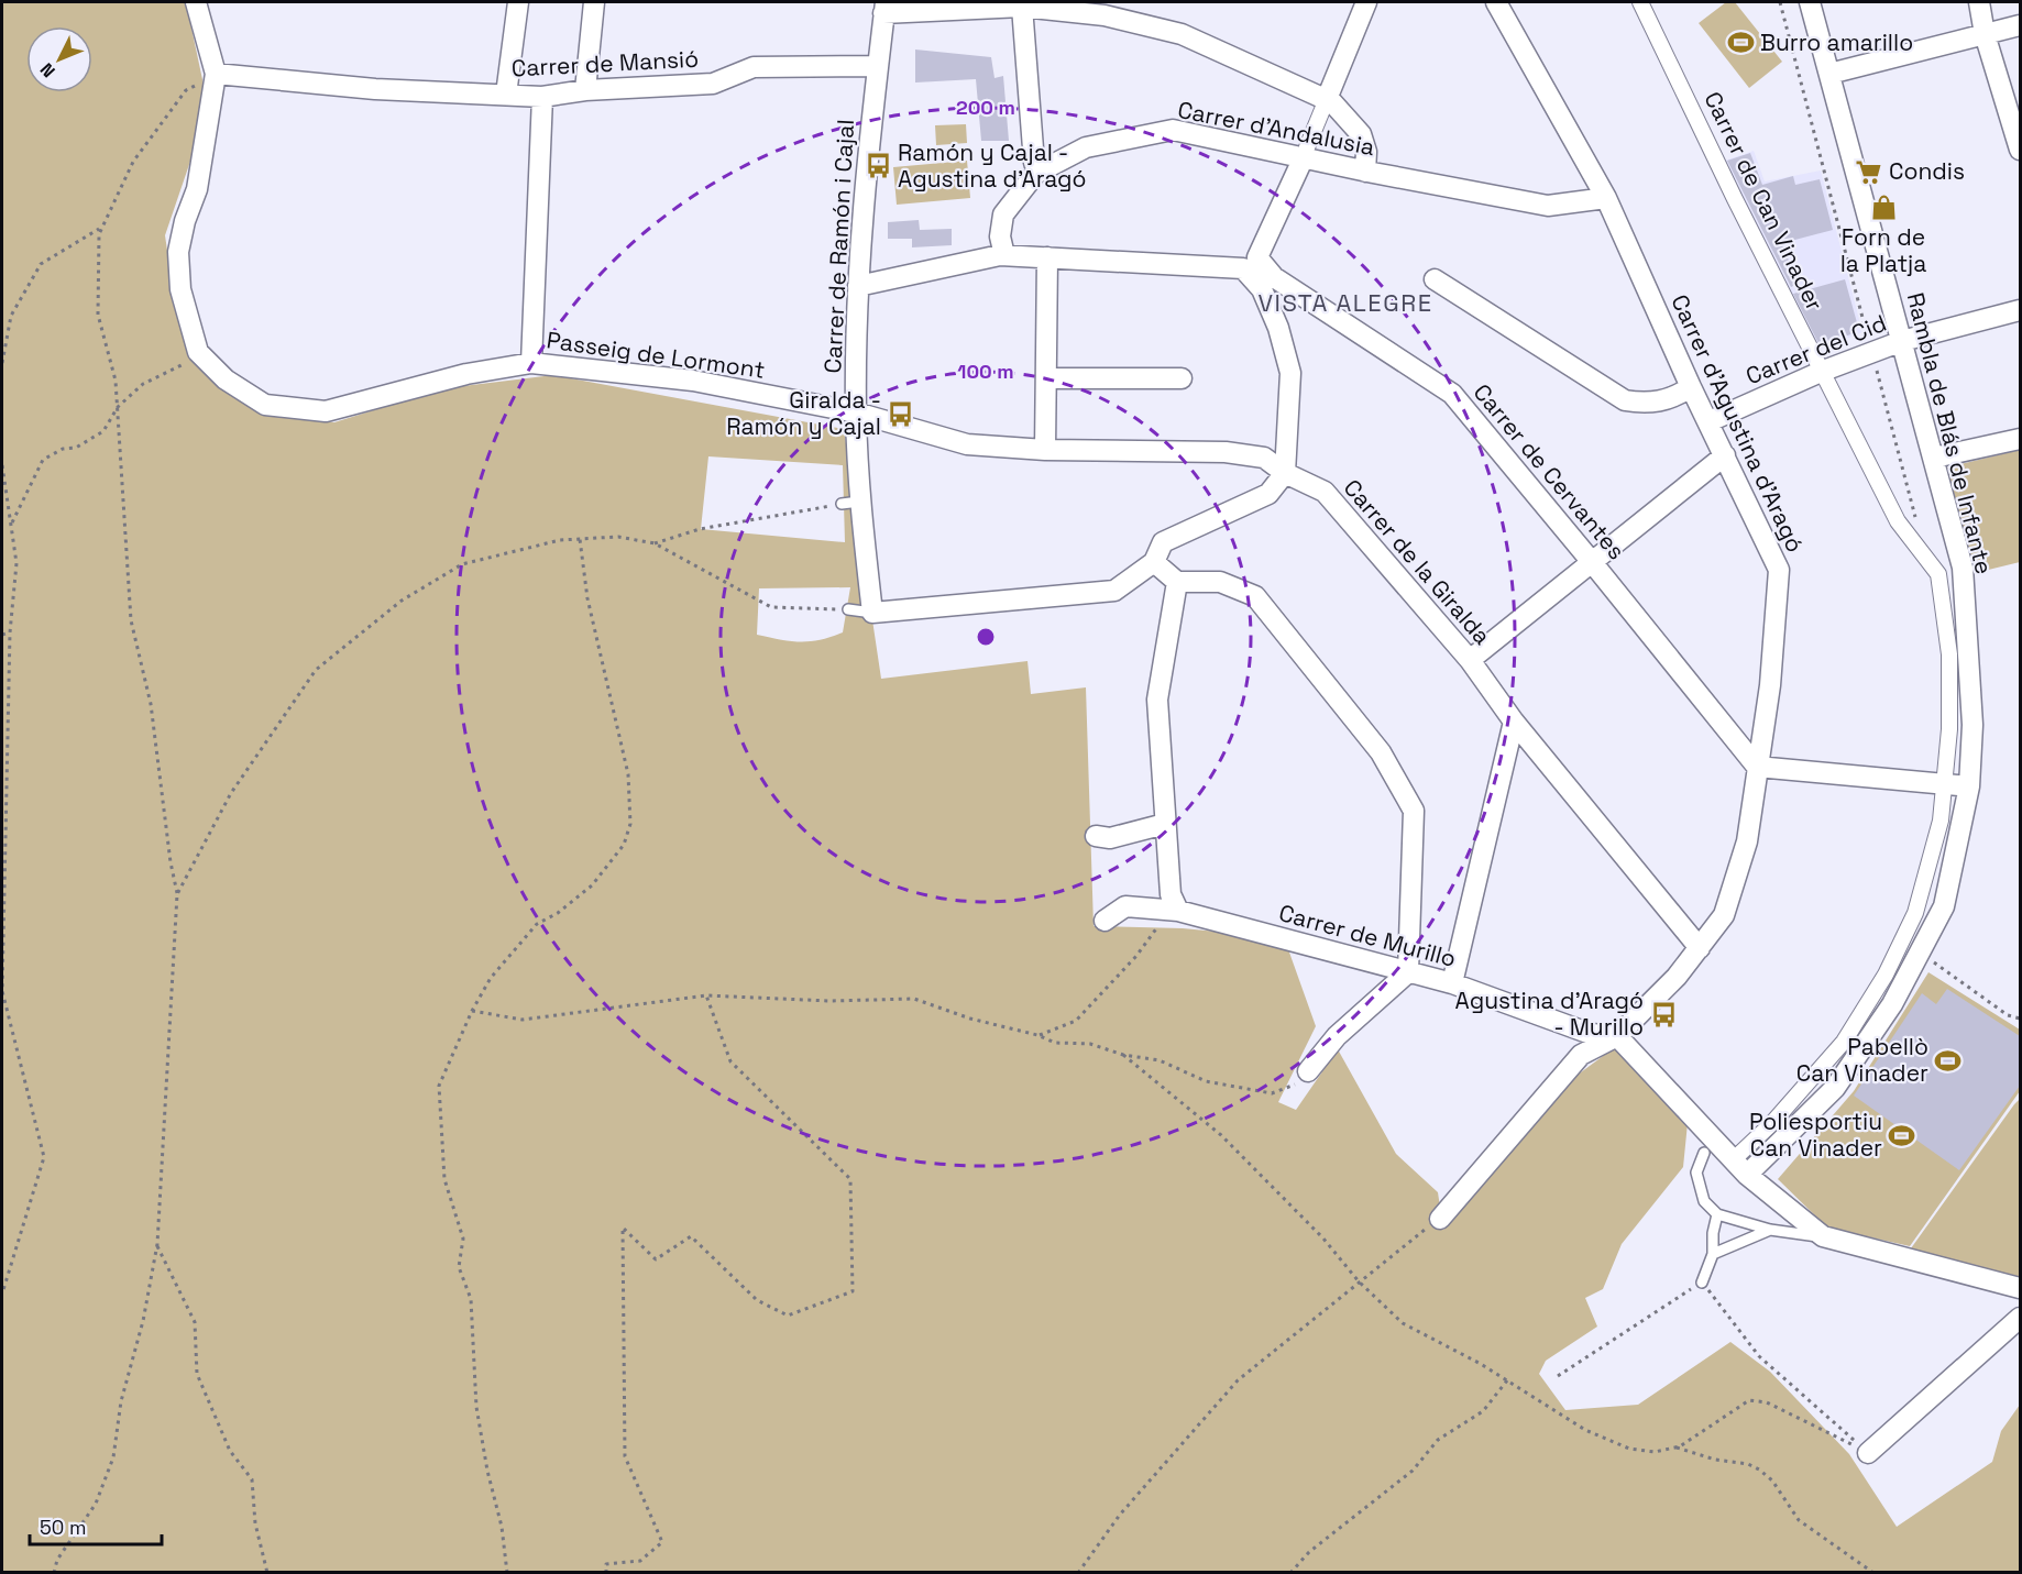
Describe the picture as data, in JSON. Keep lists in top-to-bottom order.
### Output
{
  "streets": {
    "street": [
      "Carrer de Mansió",
      "Carrer d'Andalusia",
      "Carrer de Can Vinader",
      "Carrer de Ramón i Cajal",
      "Carrer del Cid",
      "Passeig de Lormont",
      "Carrer d'Agustina d'Aragó",
      "Rambla de Blás de Infante",
      "Carrer de Cervantes",
      "Carrer de la Giralda",
      "Carrer de Murillo"
    ]
  },
  "crossings": [
    ["Carrer de Mansió", "Carrer de Ramón i Cajal"],
    ["Carrer de Mansió", "Passeig de Lormont"],
    ["Carrer d'Andalusia", "Carrer d'Agustina d'Aragó"],
    ["Carrer de Can Vinader", "Carrer del Cid"],
    ["Carrer de Can Vinader", "Rambla de Blás de Infante"],
    ["Carrer de Ramón i Cajal", "Passeig de Lormont"],
    ["Carrer de Ramón i Cajal", "Carrer de la Giralda"],
    ["Carrer del Cid", "Carrer d'Agustina d'Aragó"],
    ["Carrer del Cid", "Rambla de Blás de Infante"],
    ["Passeig de Lormont", "Carrer de la Giralda"],
    ["Carrer d'Agustina d'Aragó", "Carrer de Cervantes"],
    ["Carrer d'Agustina d'Aragó", "Carrer de la Giralda"],
    ["Carrer d'Agustina d'Aragó", "Carrer de Murillo"]
  ],
  "districts": ["VISTA ALEGRE"],
  "places": {
    "sports": ["Burro amarillo", "Pabellò Can Vinader", "Poliesportiu Can Vinader"],
    "bus stop": ["Ramón y Cajal - Agustina d'Aragó", "Giralda - Ramón y Cajal", "Agustina d'Aragó - Murillo"],
    "supermarket": ["Condis"],
    "shop": ["Forn de la Platja"]
  },
  "scale_bar": "50 m",
  "north": "bottom left",
  "rings": ["200 m", "100 m"]
}
